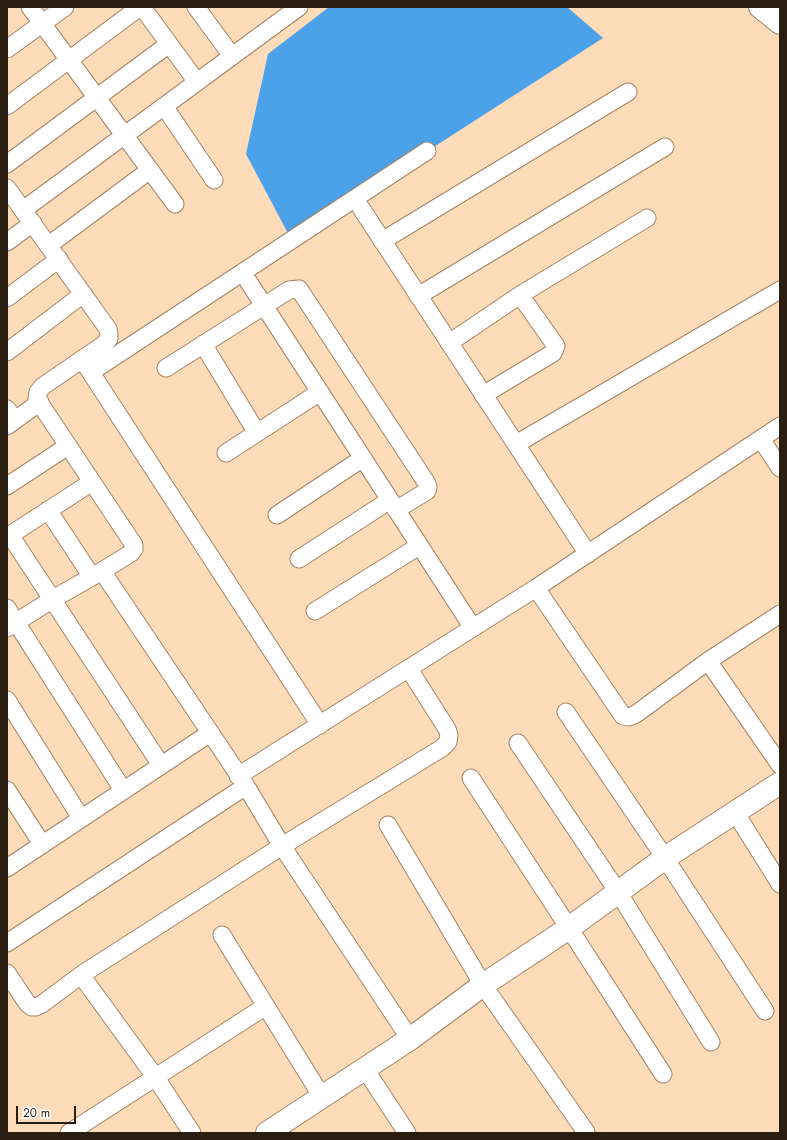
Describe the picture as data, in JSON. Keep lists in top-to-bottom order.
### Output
{
  "scale_bar": "20 m"
}
